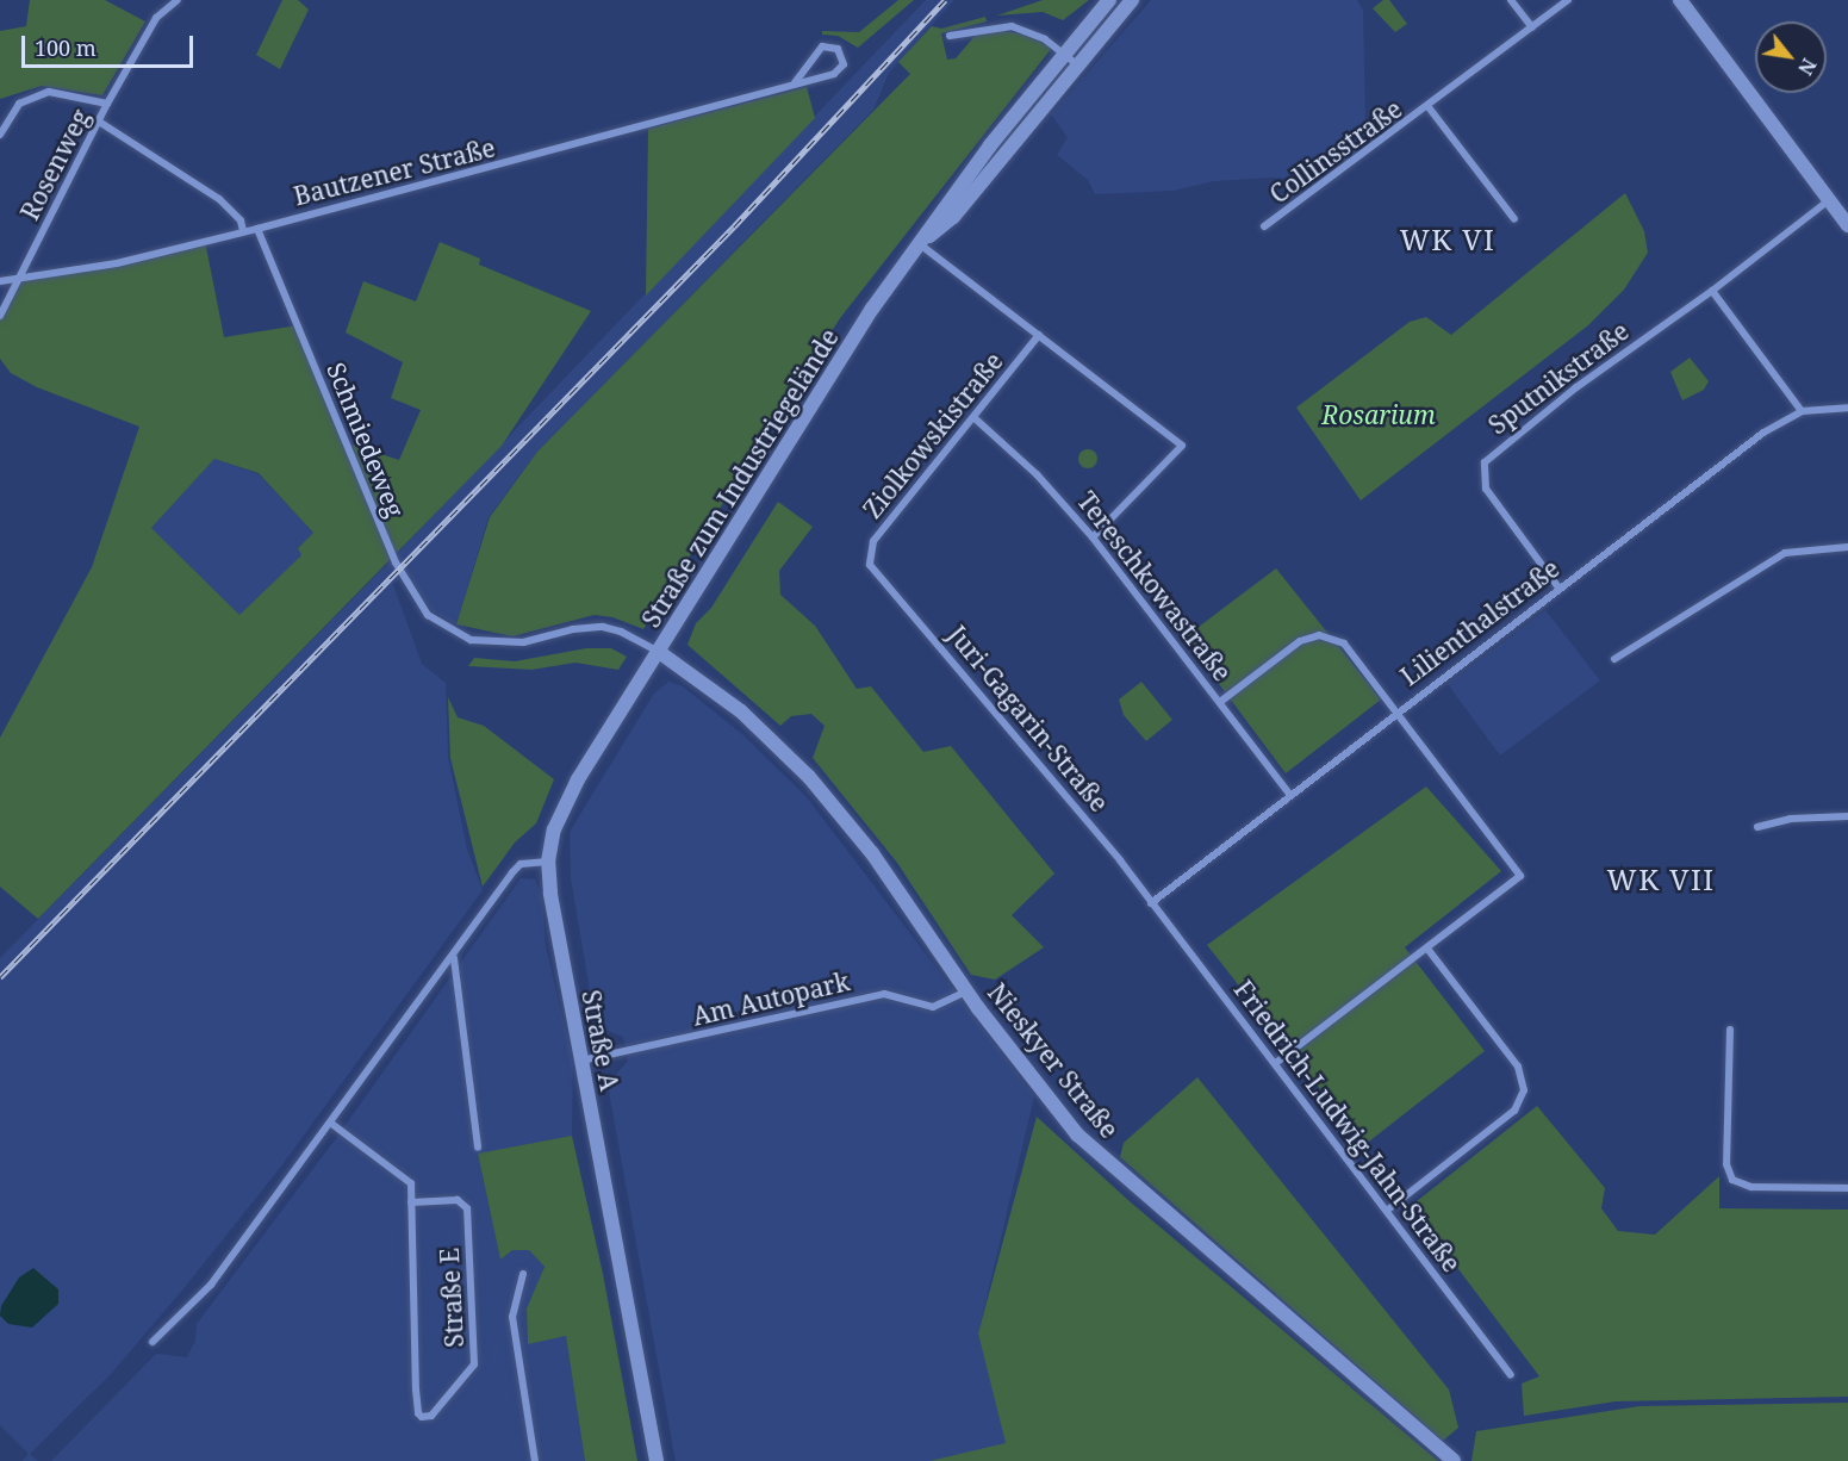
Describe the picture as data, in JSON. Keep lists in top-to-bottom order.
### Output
{
  "streets": {
    "main road": ["Straße zum Industriegelände", "Straße A", "Nieskyer Straße"],
    "street": [
      "Collinsstraße",
      "Rosenweg",
      "Bautzener Straße",
      "Sputnikstraße",
      "Ziolkowskistraße",
      "Schmiedeweg",
      "Tereschkowastraße",
      "Lilienthalstraße",
      "Juri-Gagarin-Straße",
      "Am Autopark",
      "Friedrich-Ludwig-Jahn-Straße",
      "Straße E"
    ]
  },
  "crossings": [
    ["Rosenweg", "Bautzener Straße"],
    ["Bautzener Straße", "Schmiedeweg"],
    ["Sputnikstraße", "Lilienthalstraße"],
    ["Ziolkowskistraße", "Tereschkowastraße"],
    ["Ziolkowskistraße", "Juri-Gagarin-Straße"],
    ["Schmiedeweg", "Straße zum Industriegelände"],
    ["Straße zum Industriegelände", "Straße A"],
    ["Straße zum Industriegelände", "Nieskyer Straße"],
    ["Tereschkowastraße", "Lilienthalstraße"],
    ["Lilienthalstraße", "Juri-Gagarin-Straße"],
    ["Lilienthalstraße", "Friedrich-Ludwig-Jahn-Straße"],
    ["Juri-Gagarin-Straße", "Friedrich-Ludwig-Jahn-Straße"],
    ["Am Autopark", "Straße A"],
    ["Am Autopark", "Nieskyer Straße"],
    ["Straße A", "Nieskyer Straße"]
  ],
  "districts": ["WK VI", "WK VII"],
  "parks": ["Rosarium"],
  "scale_bar": "100 m",
  "north": "bottom right"
}
